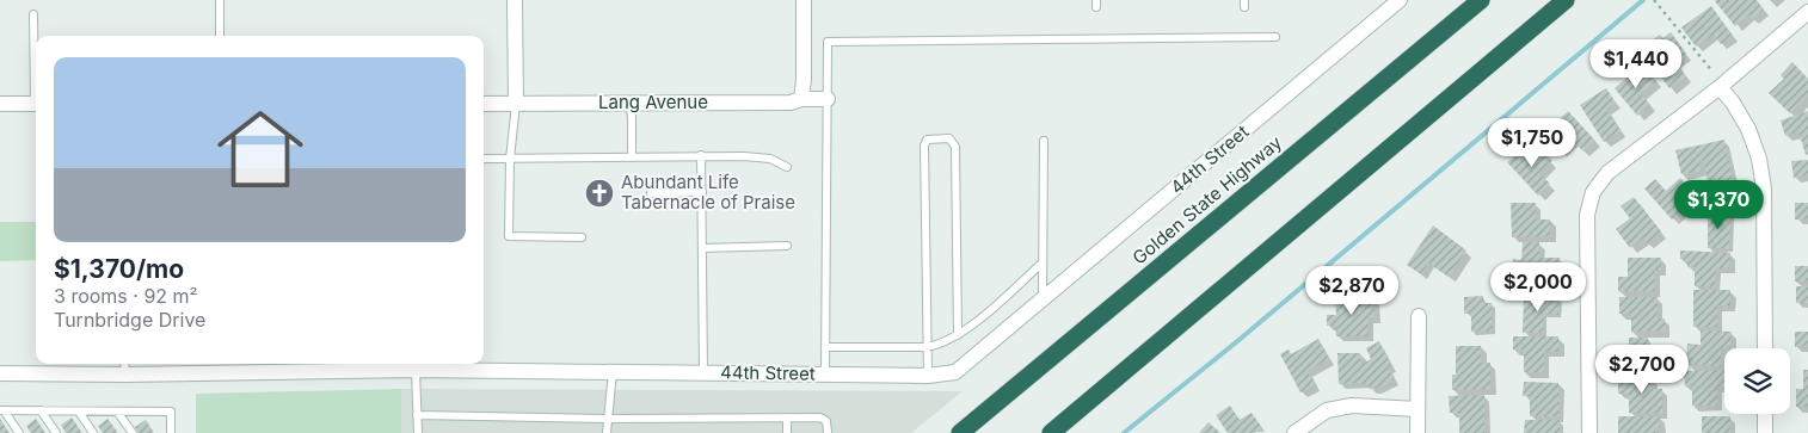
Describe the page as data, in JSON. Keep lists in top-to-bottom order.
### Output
{
  "streets": {
    "highway": ["Golden State Highway"],
    "street": ["Lang Avenue", "44th Street"]
  },
  "places": {
    "church": ["Abundant Life Tabernacle of Praise"]
  },
  "page": {
    "list": [
      {
        "name": "$1,370/mo",
        "note": "3 rooms · 92 m² · Turnbridge Drive"
      }
    ],
    "price": [
      "$1,440",
      "$1,750",
      "$1,370",
      "$2,000",
      "$2,870",
      "$2,700"
    ]
  }
}
